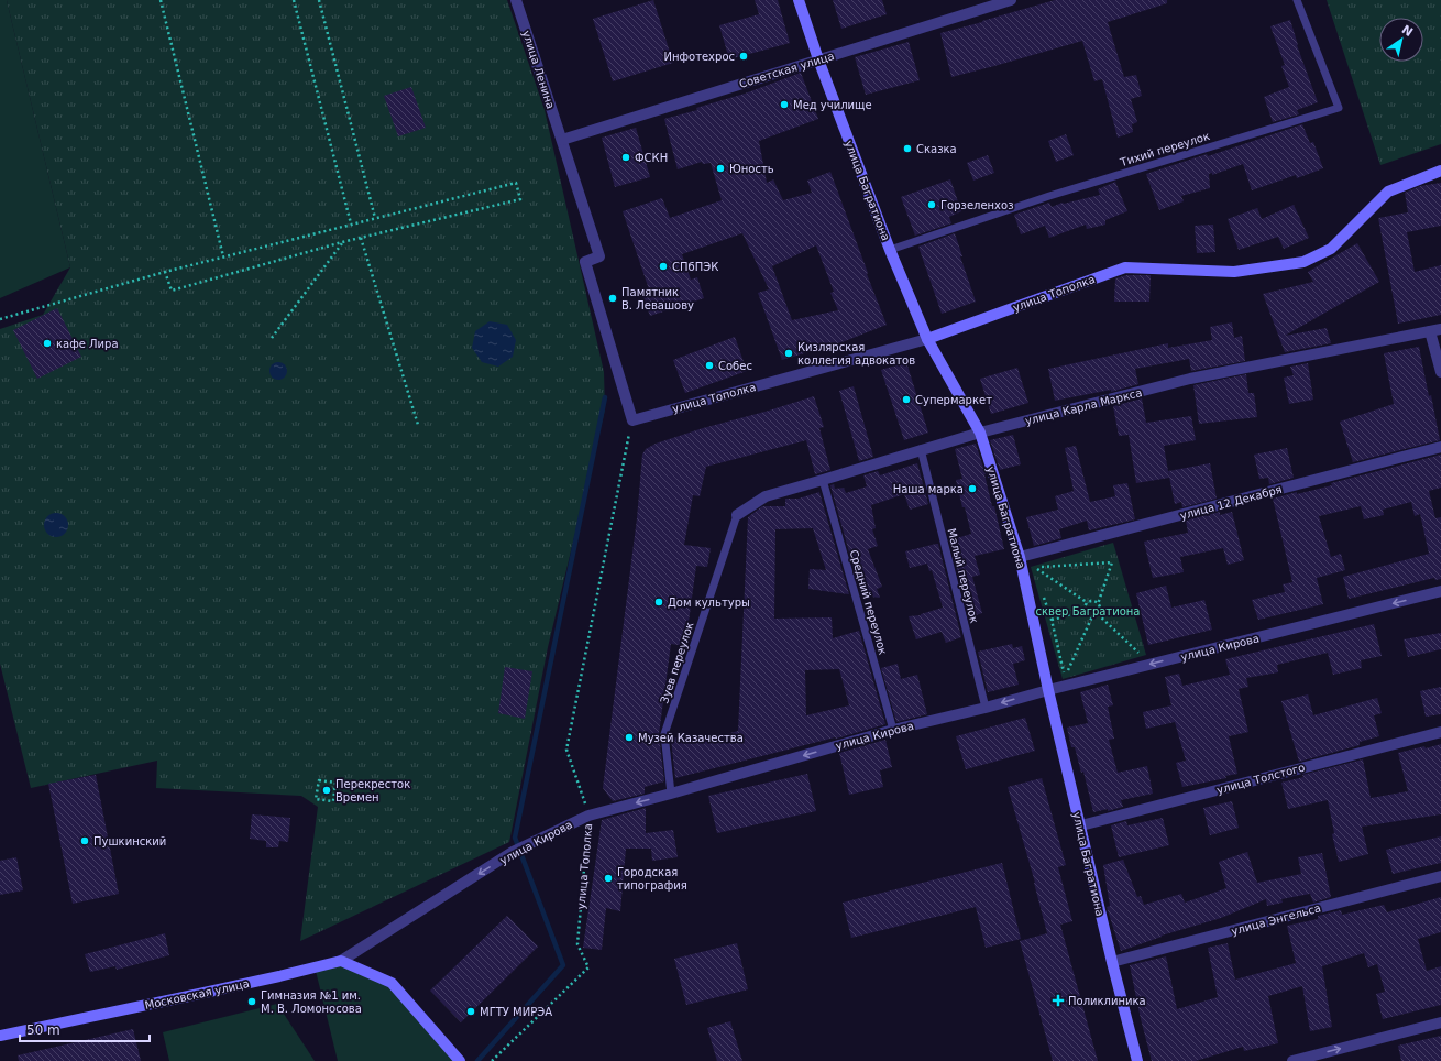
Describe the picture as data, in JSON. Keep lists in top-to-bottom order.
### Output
{
  "streets": {
    "main road": ["улица Багратиона", "улица Тополка", "Московская улица"],
    "street": [
      "улица Ленина",
      "Советская улица",
      "улица Карла Маркса",
      "улица 12 Декабря",
      "улица Кирова",
      "улица Толстого",
      "улица Энгельса"
    ],
    "lane": [
      "Тихий переулок",
      "Малый переулок",
      "Средний переулок",
      "Зуев переулок"
    ]
  },
  "crossings": [
    ["улица Ленина", "Советская улица"],
    ["улица Ленина", "улица Тополка"],
    ["Советская улица", "улица Багратиона"],
    ["Тихий переулок", "улица Багратиона"],
    ["улица Багратиона", "улица Тополка"],
    ["улица Багратиона", "улица Карла Маркса"],
    ["улица Багратиона", "улица 12 Декабря"],
    ["улица Багратиона", "улица Кирова"],
    ["улица Багратиона", "улица Толстого"],
    ["улица Багратиона", "улица Энгельса"],
    ["улица Тополка", "улица Кирова"],
    ["улица Карла Маркса", "Малый переулок"],
    ["улица Карла Маркса", "Средний переулок"],
    ["улица Карла Маркса", "Зуев переулок"],
    ["Малый переулок", "улица Кирова"],
    ["Средний переулок", "улица Кирова"],
    ["улица Кирова", "Зуев переулок"],
    ["улица Кирова", "Московская улица"]
  ],
  "one_way": ["улица Кирова"],
  "parks": ["сквер Багратиона"],
  "places": {
    "other": [
      "Инфотехрос",
      "Мед училище",
      "Сказка",
      "ФСКН",
      "Юность",
      "Горзеленхоз",
      "СПбПЭК",
      "Памятник В. Левашову",
      "кафе Лира",
      "Кизлярская коллегия адвокатов",
      "Собес",
      "Супермаркет",
      "Наша марка",
      "Дом культуры",
      "Музей Казачества",
      "Перекресток Времен",
      "Пушкинский",
      "Городская типография",
      "Гимназия №1 им. М. В. Ломоносова",
      "МГТУ МИРЭА"
    ],
    "health": ["Поликлиника"]
  },
  "scale_bar": "50 m",
  "north": "top right"
}
